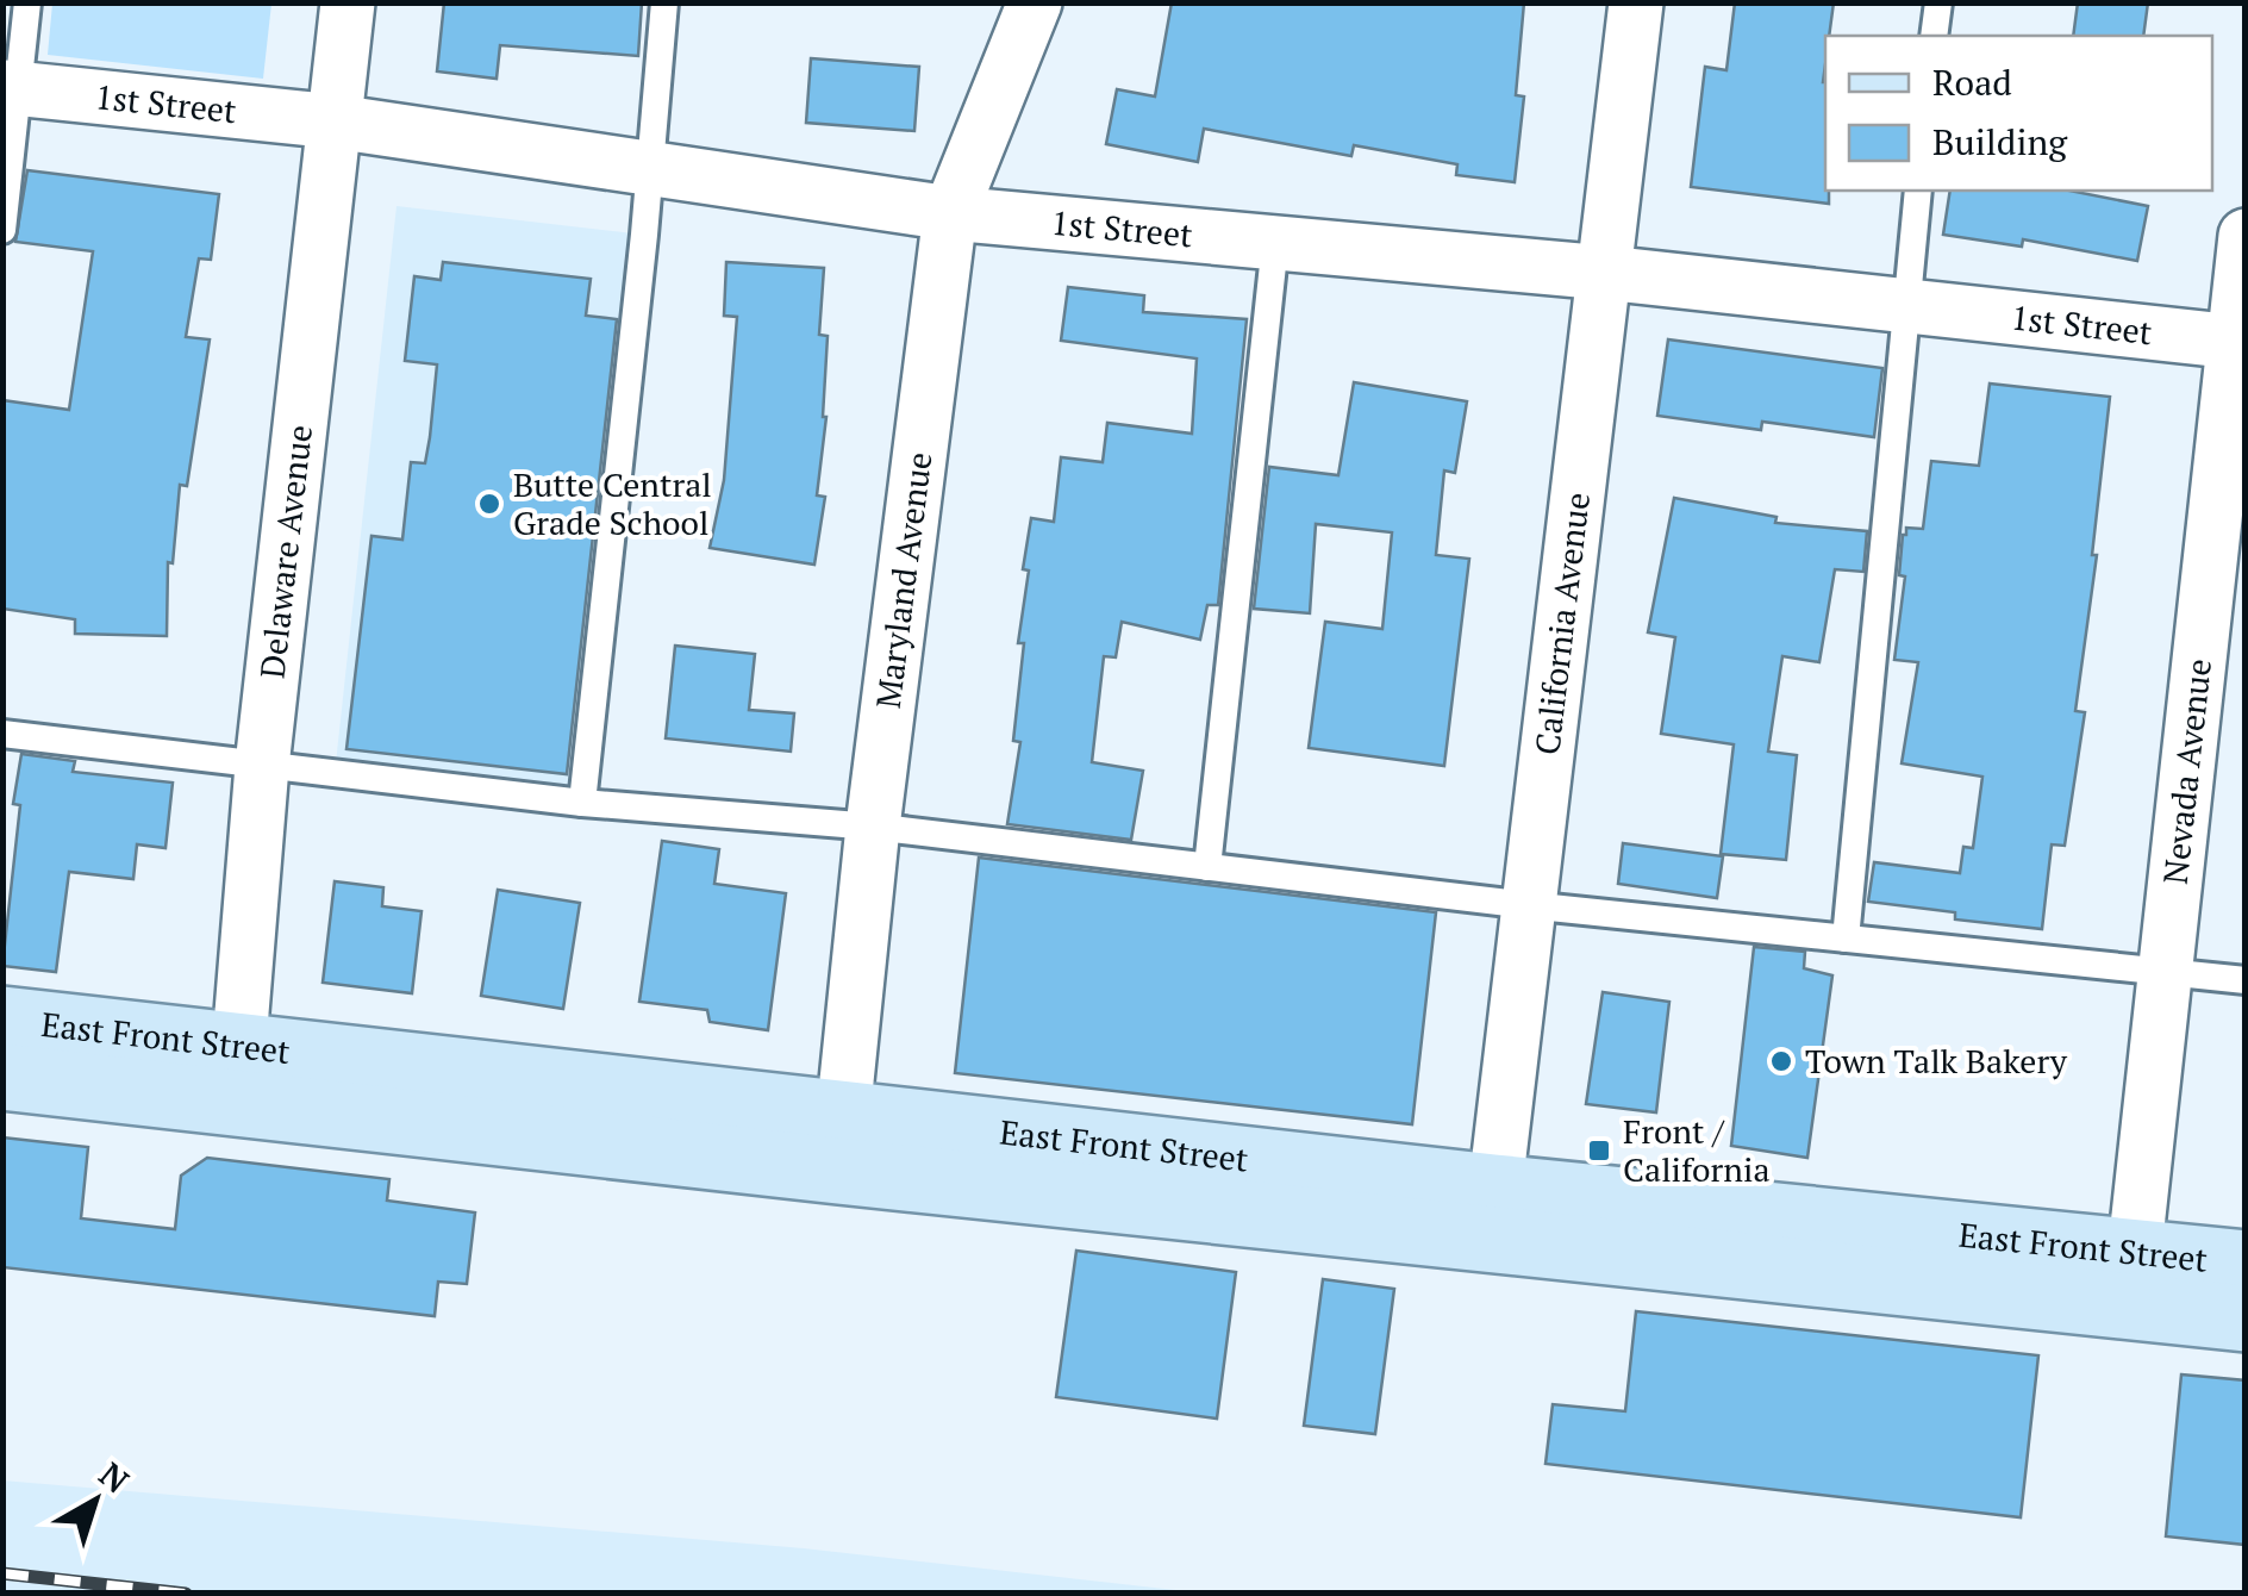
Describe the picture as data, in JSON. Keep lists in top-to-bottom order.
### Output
{
  "streets": {
    "main road": ["East Front Street"],
    "street": [
      "1st Street",
      "Delaware Avenue",
      "Maryland Avenue",
      "California Avenue",
      "Nevada Avenue"
    ]
  },
  "crossings": [
    ["1st Street", "Delaware Avenue"],
    ["1st Street", "Maryland Avenue"],
    ["1st Street", "California Avenue"],
    ["1st Street", "Nevada Avenue"],
    ["Delaware Avenue", "East Front Street"],
    ["Maryland Avenue", "East Front Street"],
    ["California Avenue", "East Front Street"],
    ["Nevada Avenue", "East Front Street"]
  ],
  "places": {
    "other": ["Butte Central Grade School", "Town Talk Bakery"],
    "transit": ["Front / California"]
  },
  "legend": ["Road", "Building"],
  "north": "top right"
}
